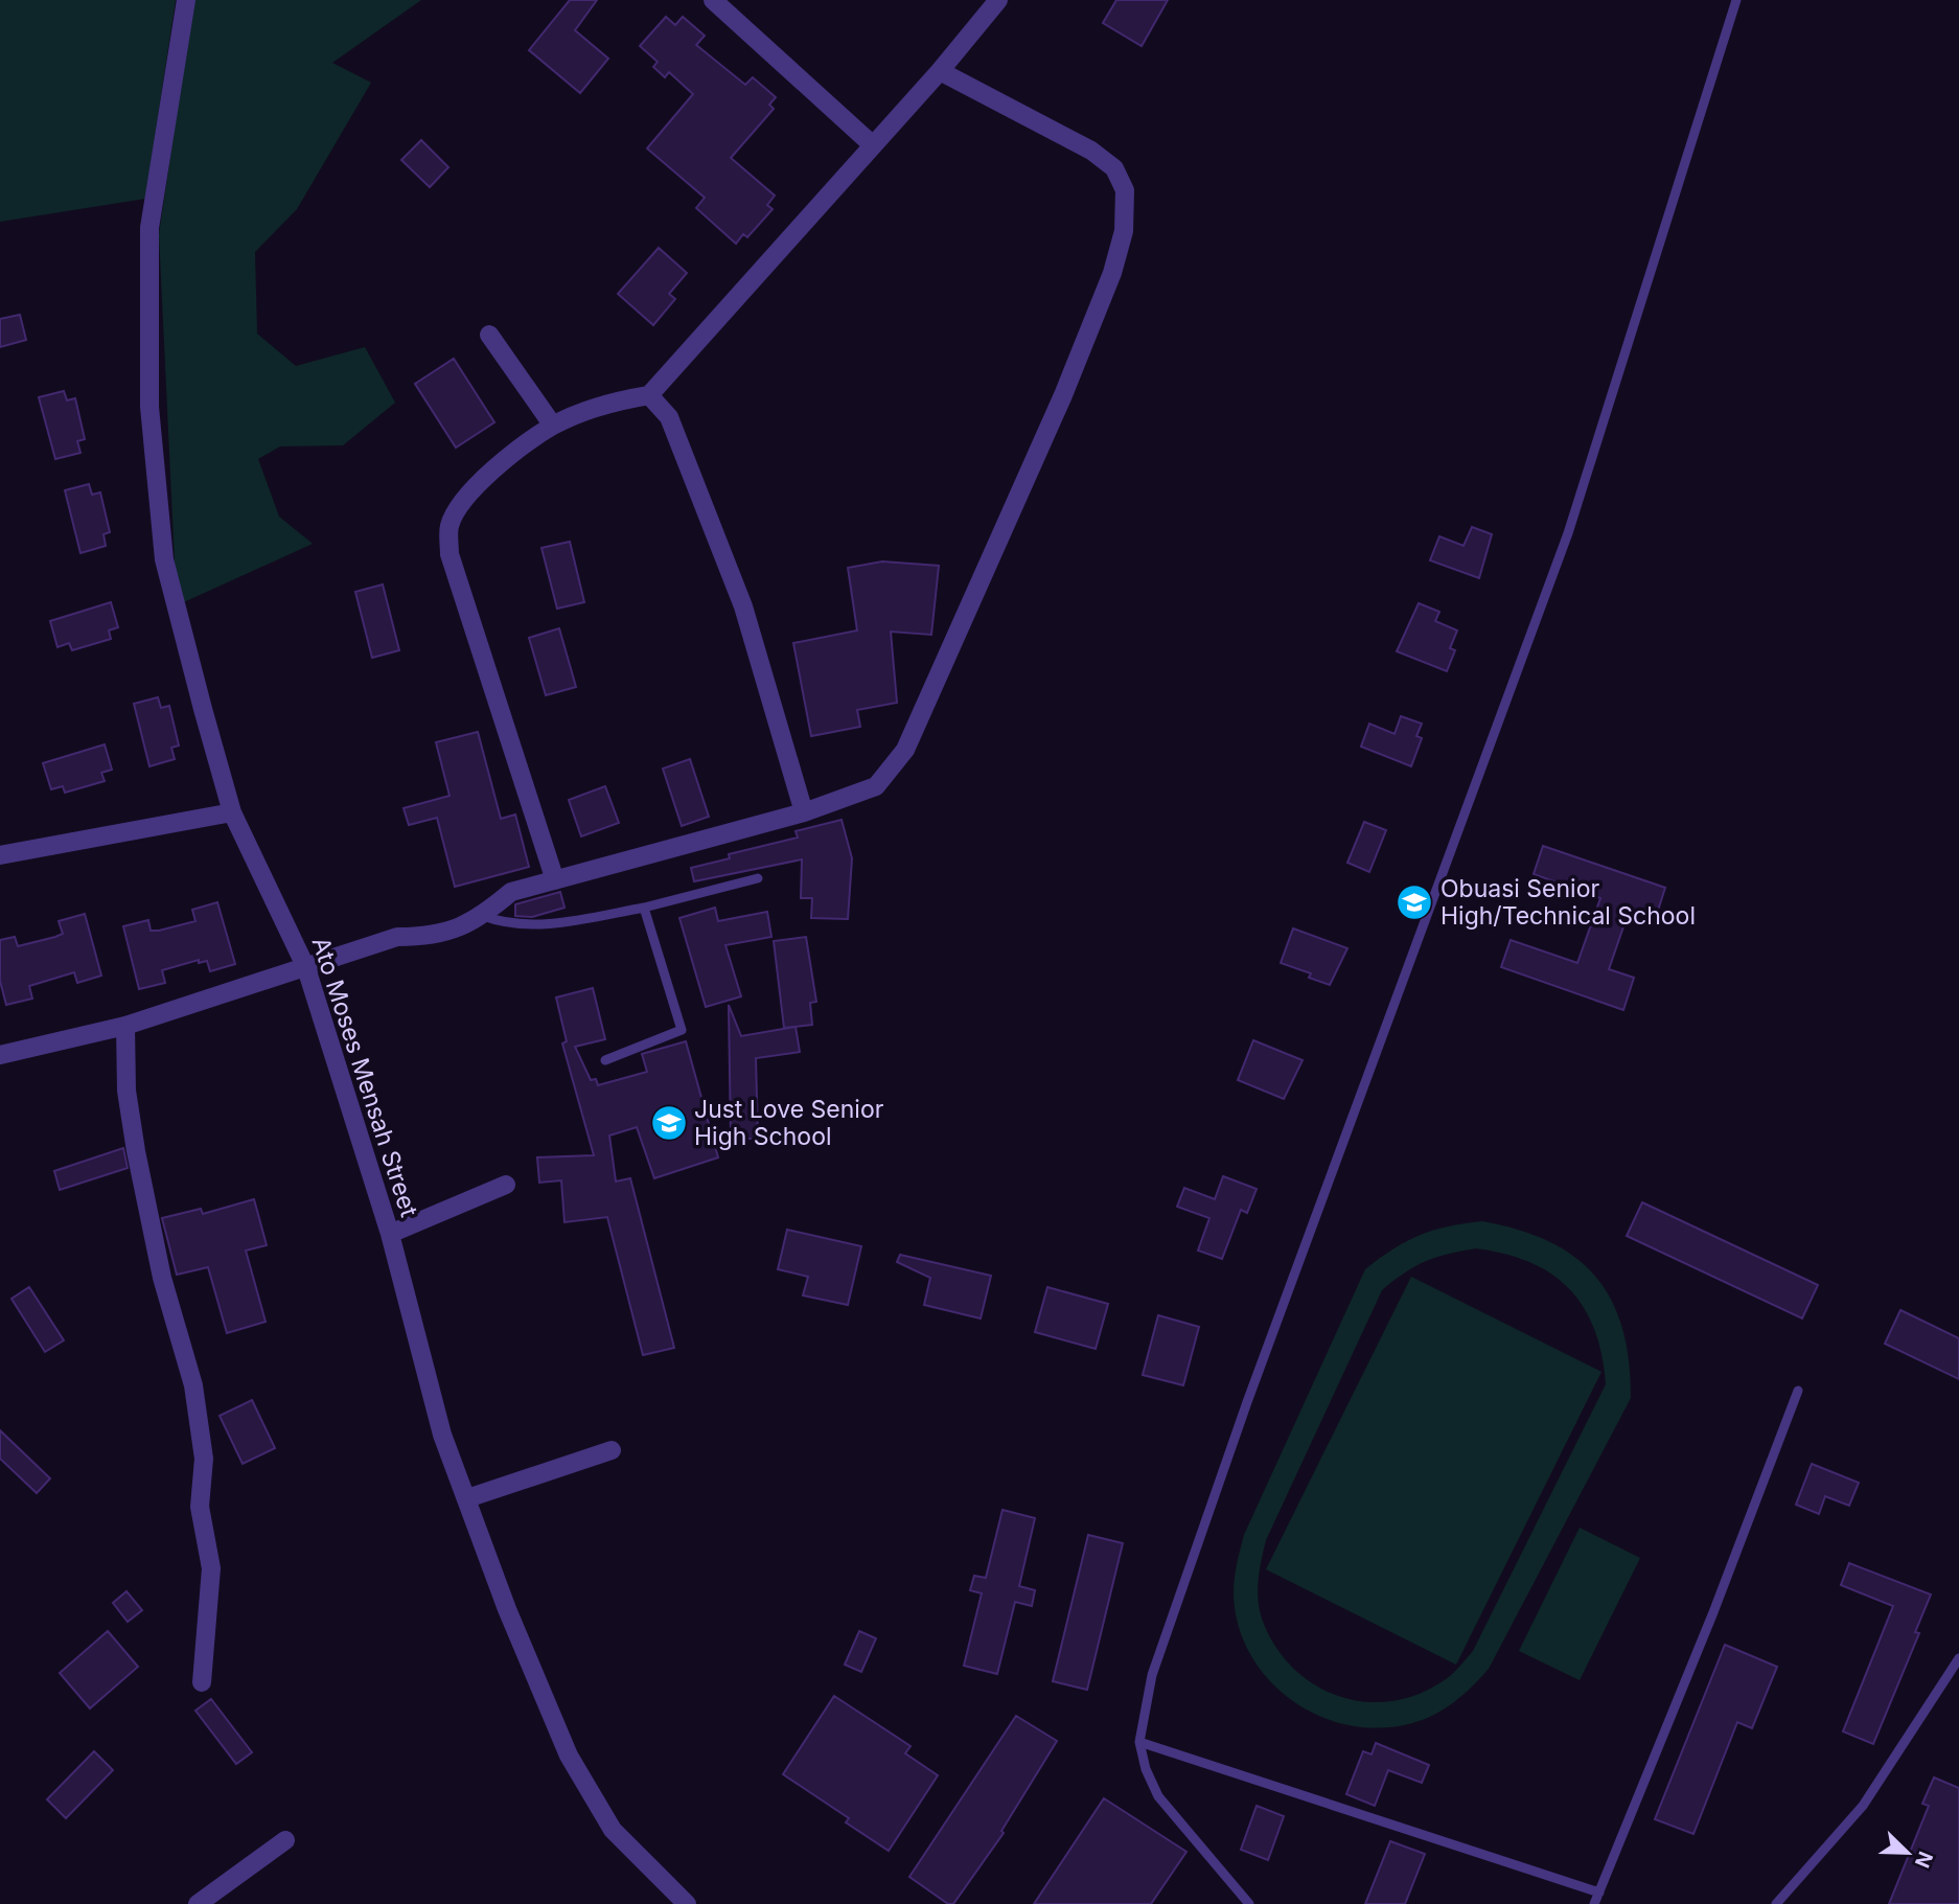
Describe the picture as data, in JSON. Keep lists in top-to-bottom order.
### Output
{
  "streets": {
    "street": ["Ato Moses Mensah Street"]
  },
  "places": {
    "school or university": ["Obuasi Senior High/Technical School", "Just Love Senior High School"]
  },
  "north": "bottom right"
}
